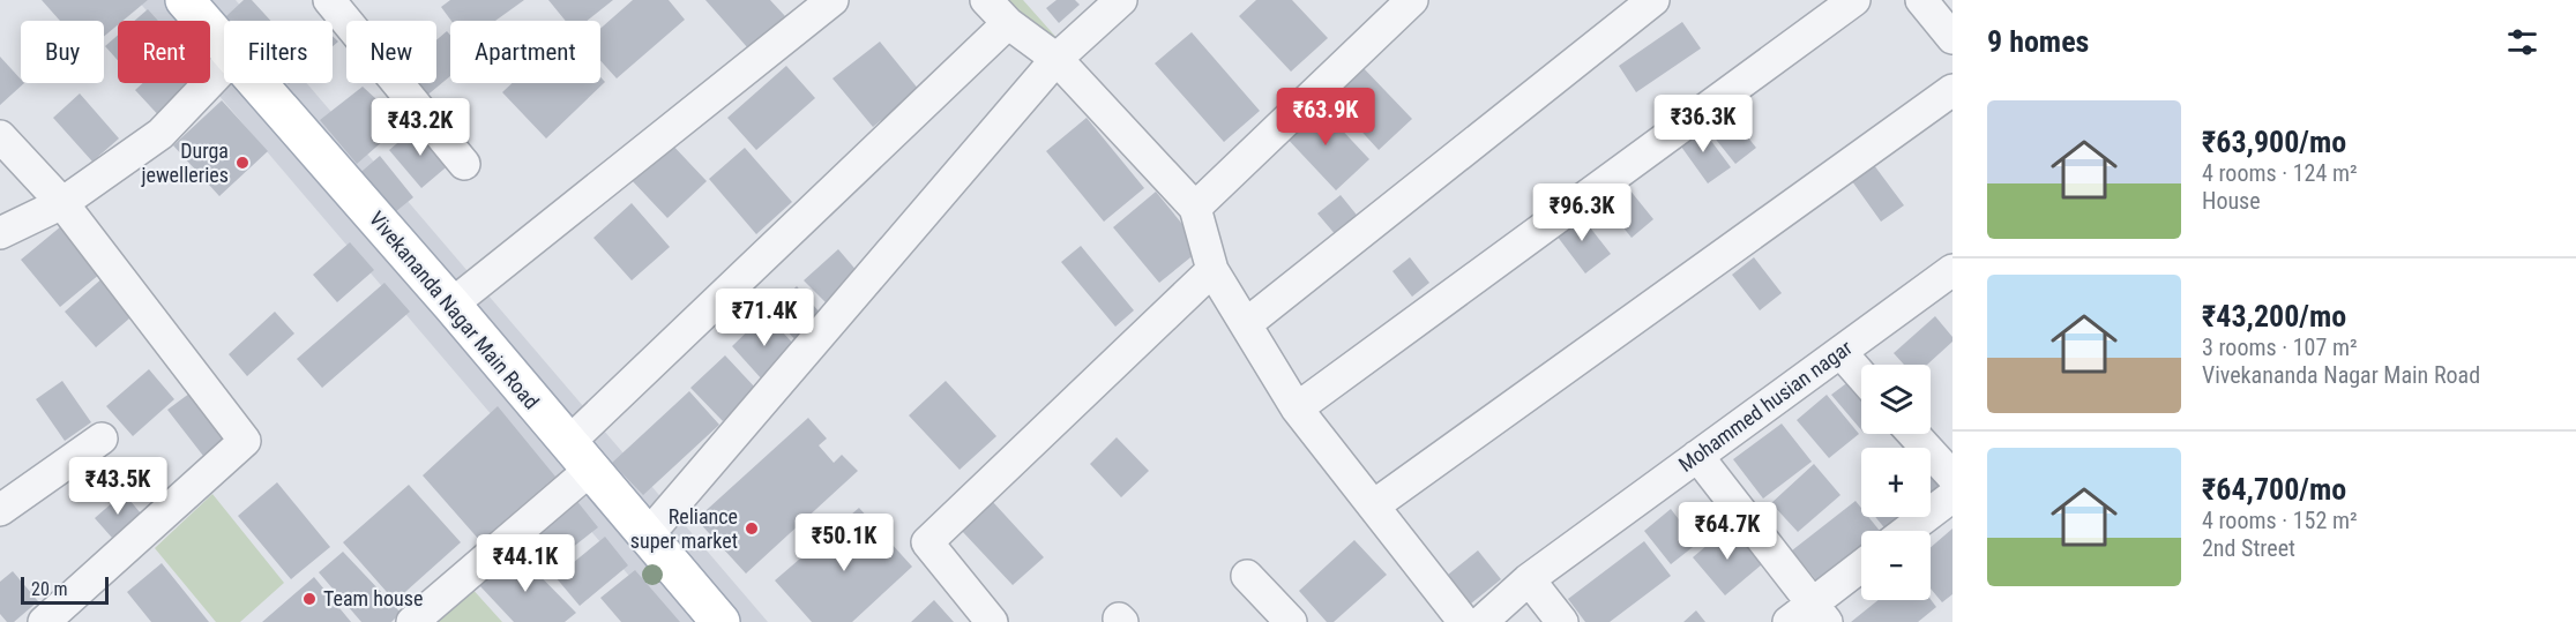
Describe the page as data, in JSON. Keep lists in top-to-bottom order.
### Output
{
  "streets": {
    "main road": ["Vivekananda Nagar Main Road"],
    "street": ["Mohammed husian nagar"]
  },
  "places": ["Durga jewelleries", "Reliance super market", "Team house"],
  "scale_bar": "20 m",
  "page": {
    "heading": "9 homes",
    "chip": [
      "Buy",
      "Rent",
      "Filters",
      "New",
      "Apartment"
    ],
    "list": [
      {
        "name": "₹63,900/mo",
        "note": "4 rooms · 124 m² · House"
      },
      {
        "name": "₹43,200/mo",
        "note": "3 rooms · 107 m² · Vivekananda Nagar Main Road"
      },
      {
        "name": "₹64,700/mo",
        "note": "4 rooms · 152 m² · 2nd Street"
      }
    ],
    "price": [
      "₹63.9K",
      "₹36.3K",
      "₹43.2K",
      "₹96.3K",
      "₹71.4K",
      "₹43.5K",
      "₹64.7K",
      "₹50.1K",
      "₹44.1K"
    ],
    "map_buttons": ["+", "−"],
    "scale": "20 m"
  }
}
